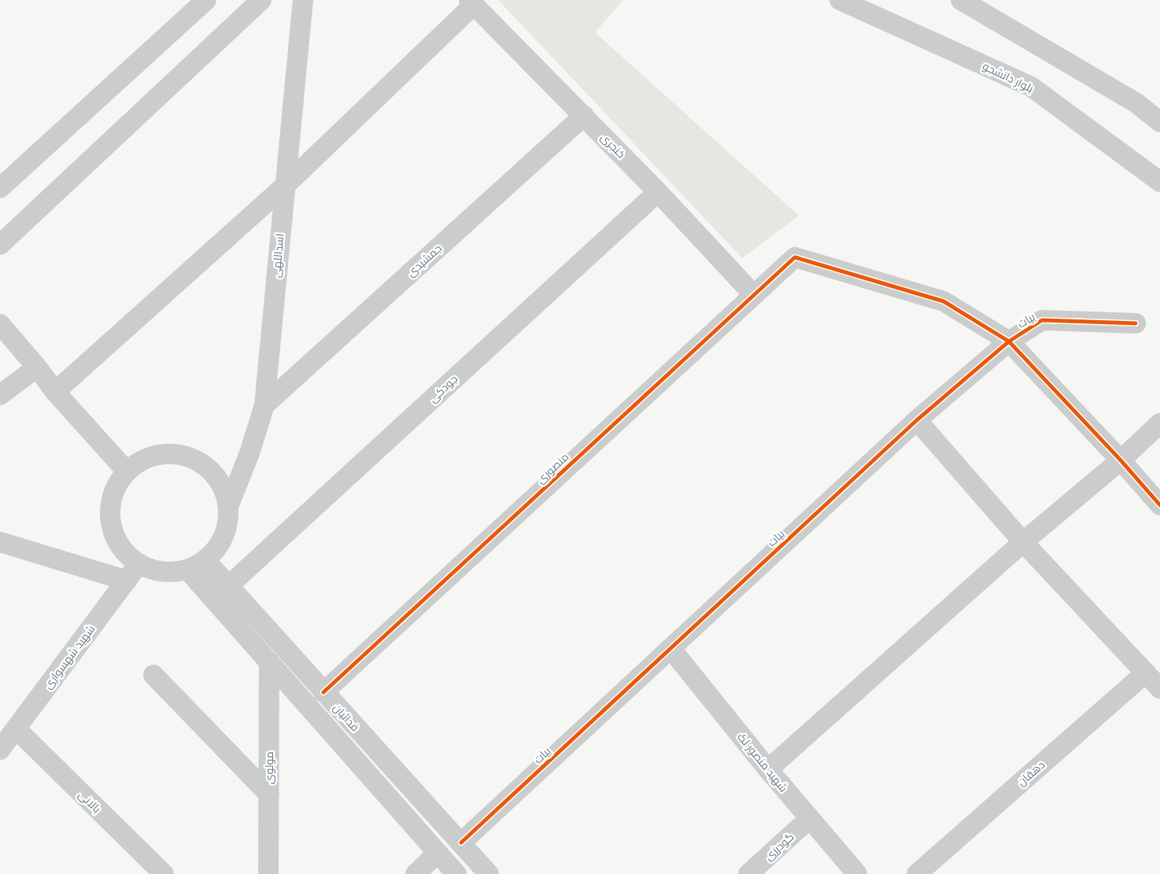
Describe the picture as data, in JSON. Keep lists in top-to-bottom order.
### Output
{
  "streets": {
    "street": [
      "بلوار دانشجو",
      "خنجری",
      "اسداللهی",
      "جمشیدی",
      "بیات",
      "جودکی",
      "منصوری",
      "شهید شهسواری",
      "فدائیان",
      "شهید منصور لک",
      "مولوی",
      "دهقان",
      "بالانی",
      "گودرزی"
    ]
  },
  "crossings": [
    ["خنجری", "جمشیدی"],
    ["خنجری", "جودکی"],
    ["خنجری", "منصوری"],
    ["اسداللهی", "جمشیدی"],
    ["اسداللهی", "شهید شهسواری"],
    ["اسداللهی", "فدائیان"],
    ["بیات", "منصوری"],
    ["بیات", "فدائیان"],
    ["بیات", "شهید منصور لک"],
    ["جودکی", "فدائیان"],
    ["منصوری", "فدائیان"],
    ["شهید شهسواری", "فدائیان"],
    ["شهید شهسواری", "بالانی"],
    ["فدائیان", "مولوی"],
    ["شهید منصور لک", "گودرزی"]
  ]
}
